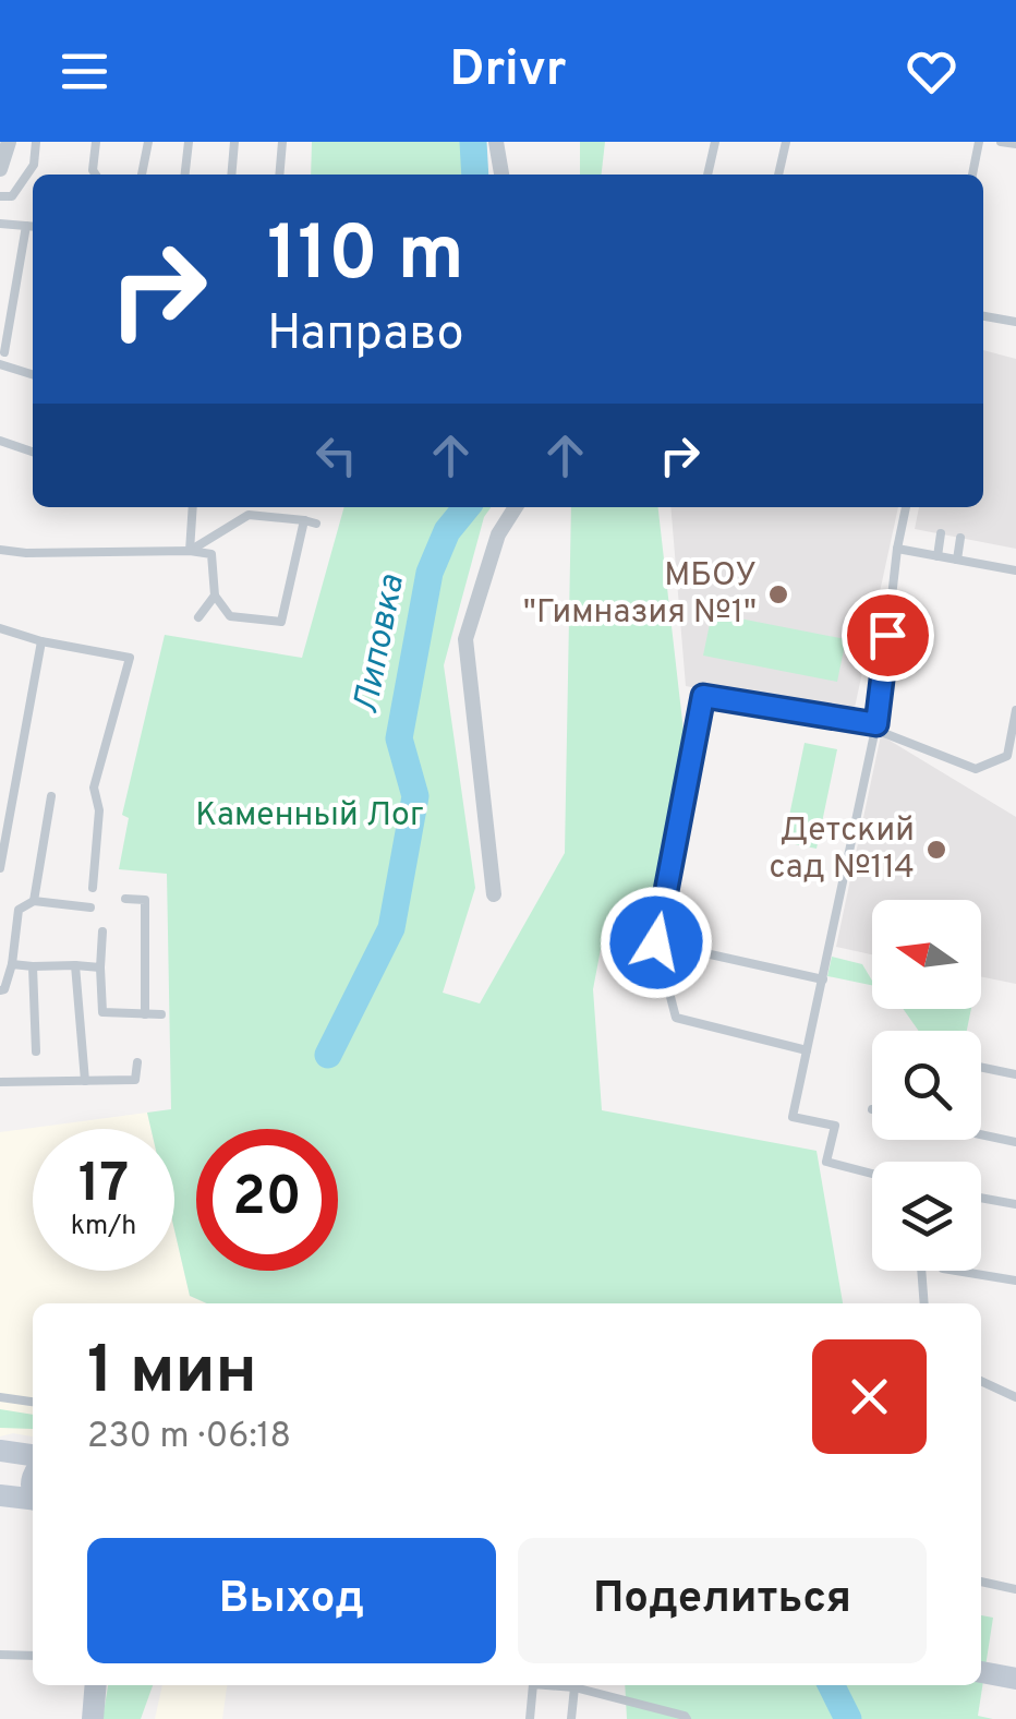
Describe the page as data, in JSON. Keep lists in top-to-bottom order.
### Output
{
  "water": ["Липовка"],
  "parks": ["Каменный Лог"],
  "places": ["МБОУ \"Гимназия №1\"", "Детский сад №114"],
  "north": "left",
  "page": {
    "header": "Drivr",
    "turn": ["110 m", "Направо"],
    "speed": "17 km/h",
    "limit": "20",
    "heading": ["1 мин", "230 m · 06:18"],
    "buttons": ["Выход", "Поделиться"]
  }
}
